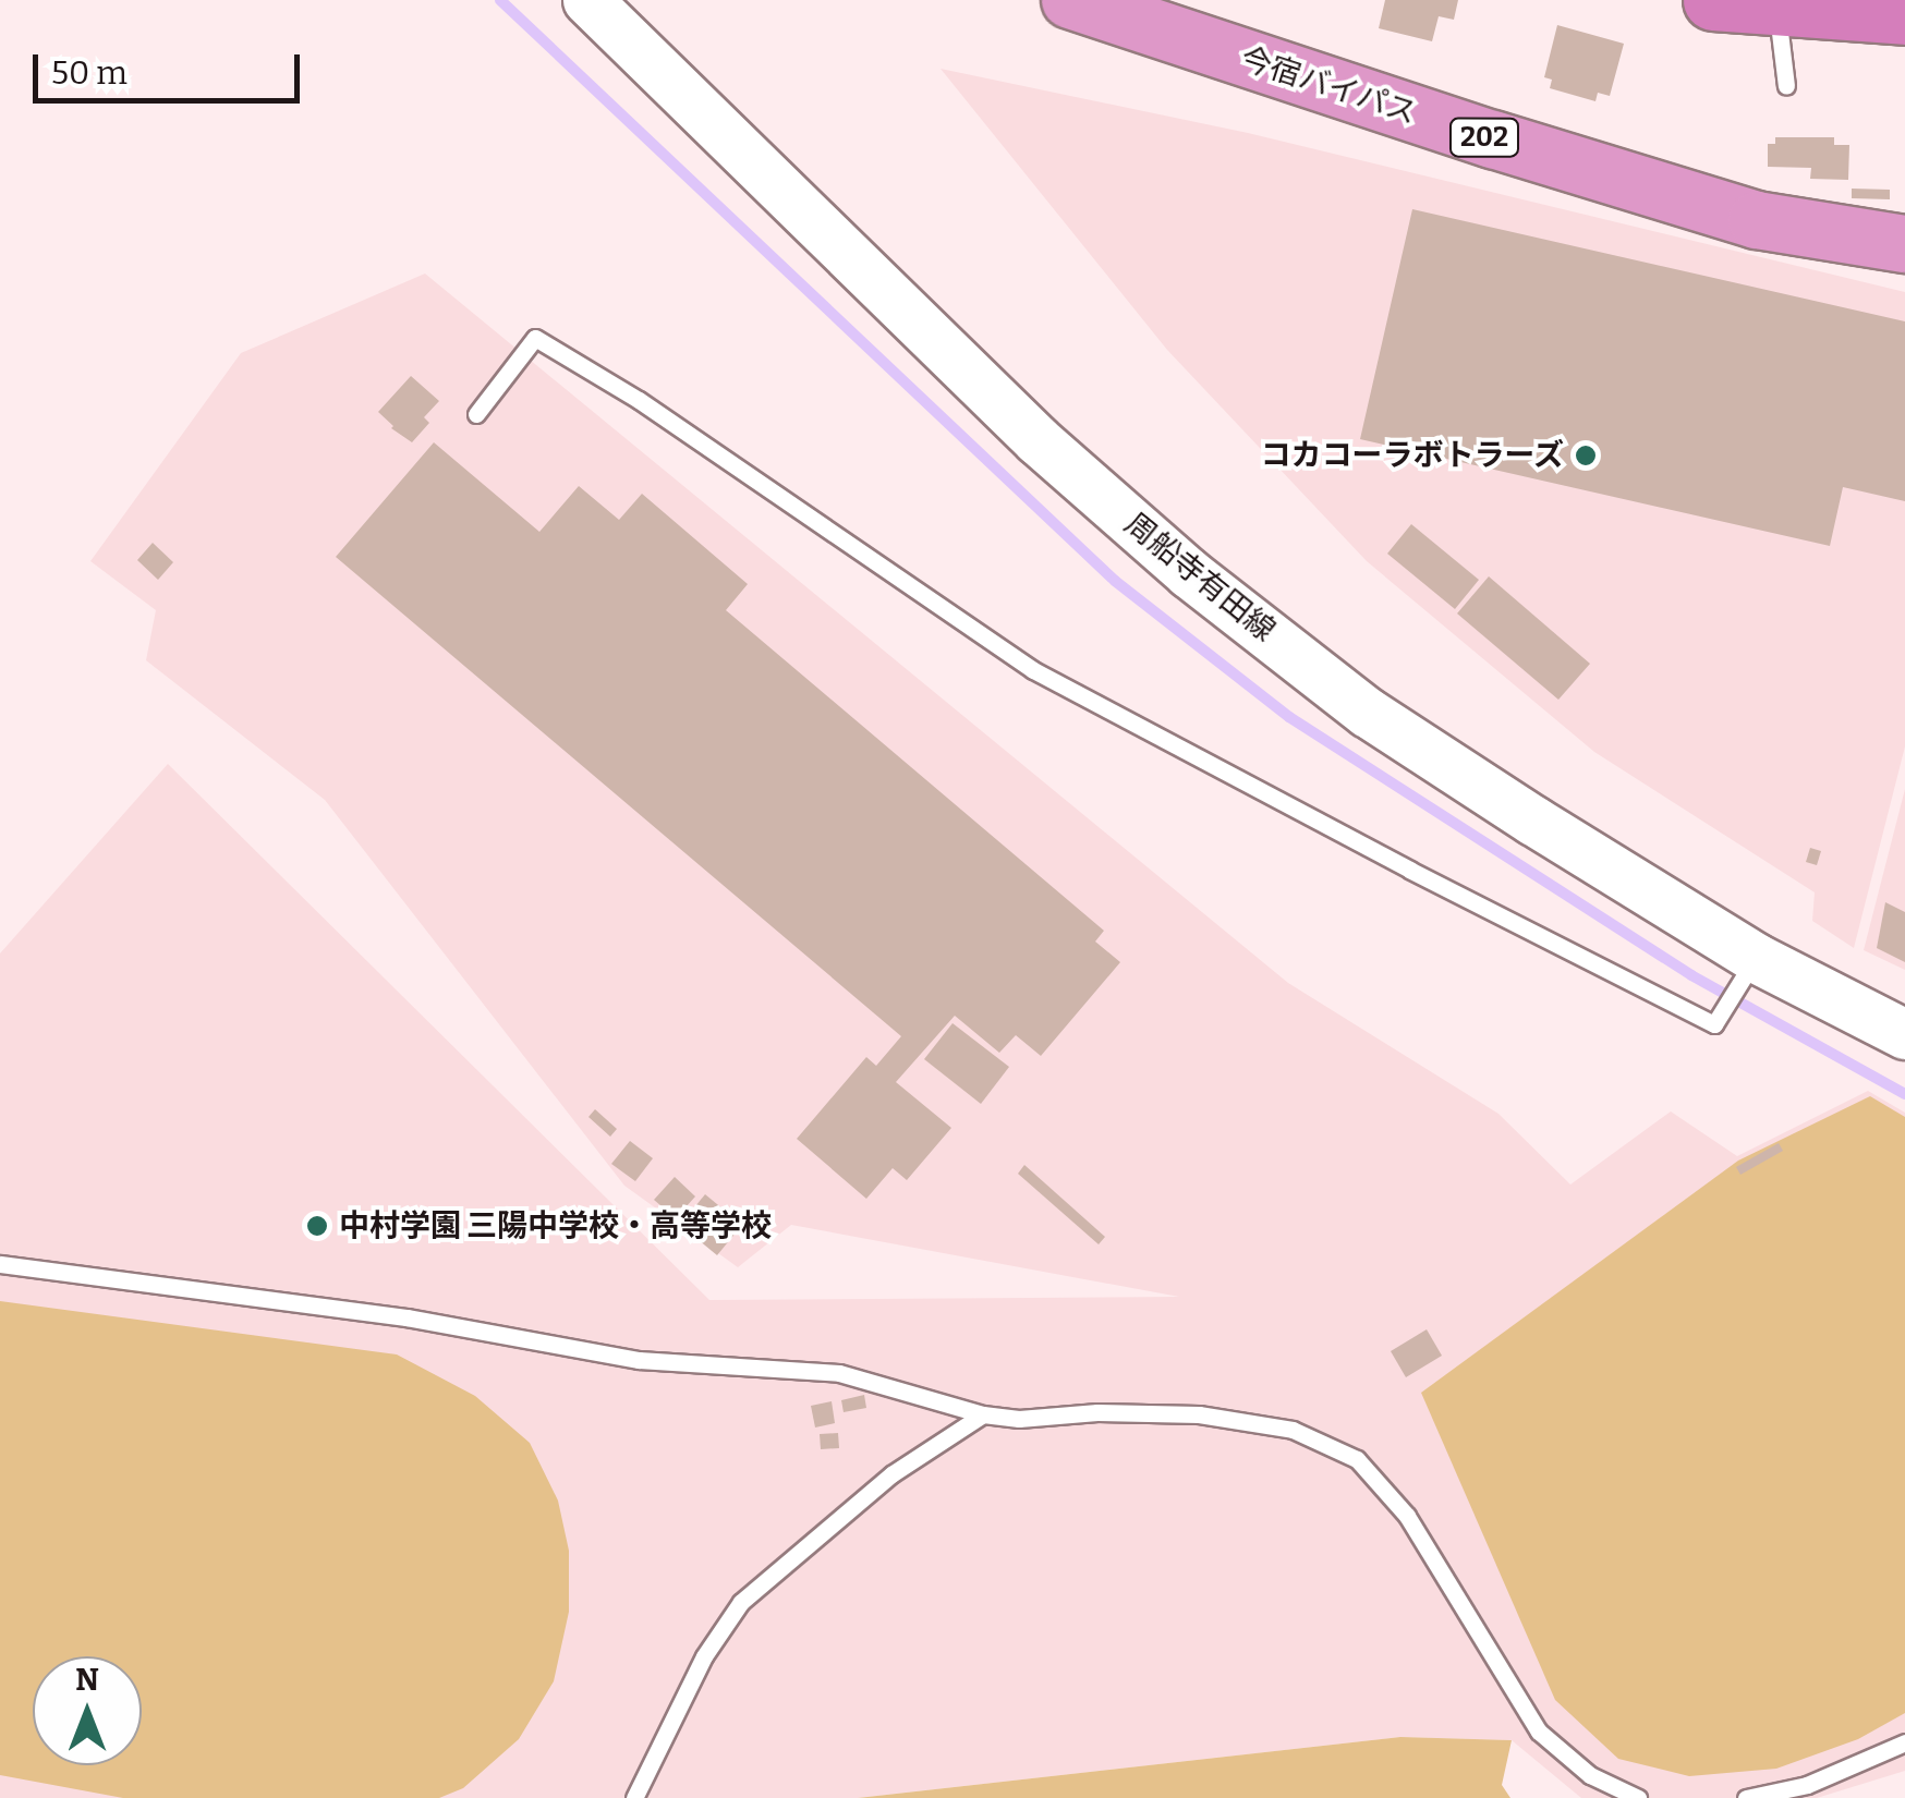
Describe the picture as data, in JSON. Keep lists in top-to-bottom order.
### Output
{
  "streets": {
    "highway": ["今宿バイパス", "202"],
    "main road": ["周船寺有田線"]
  },
  "places": ["コカコーラボトラーズ", "中村学園 三陽中学校・高等学校"],
  "scale_bar": "50 m",
  "north": "top"
}
